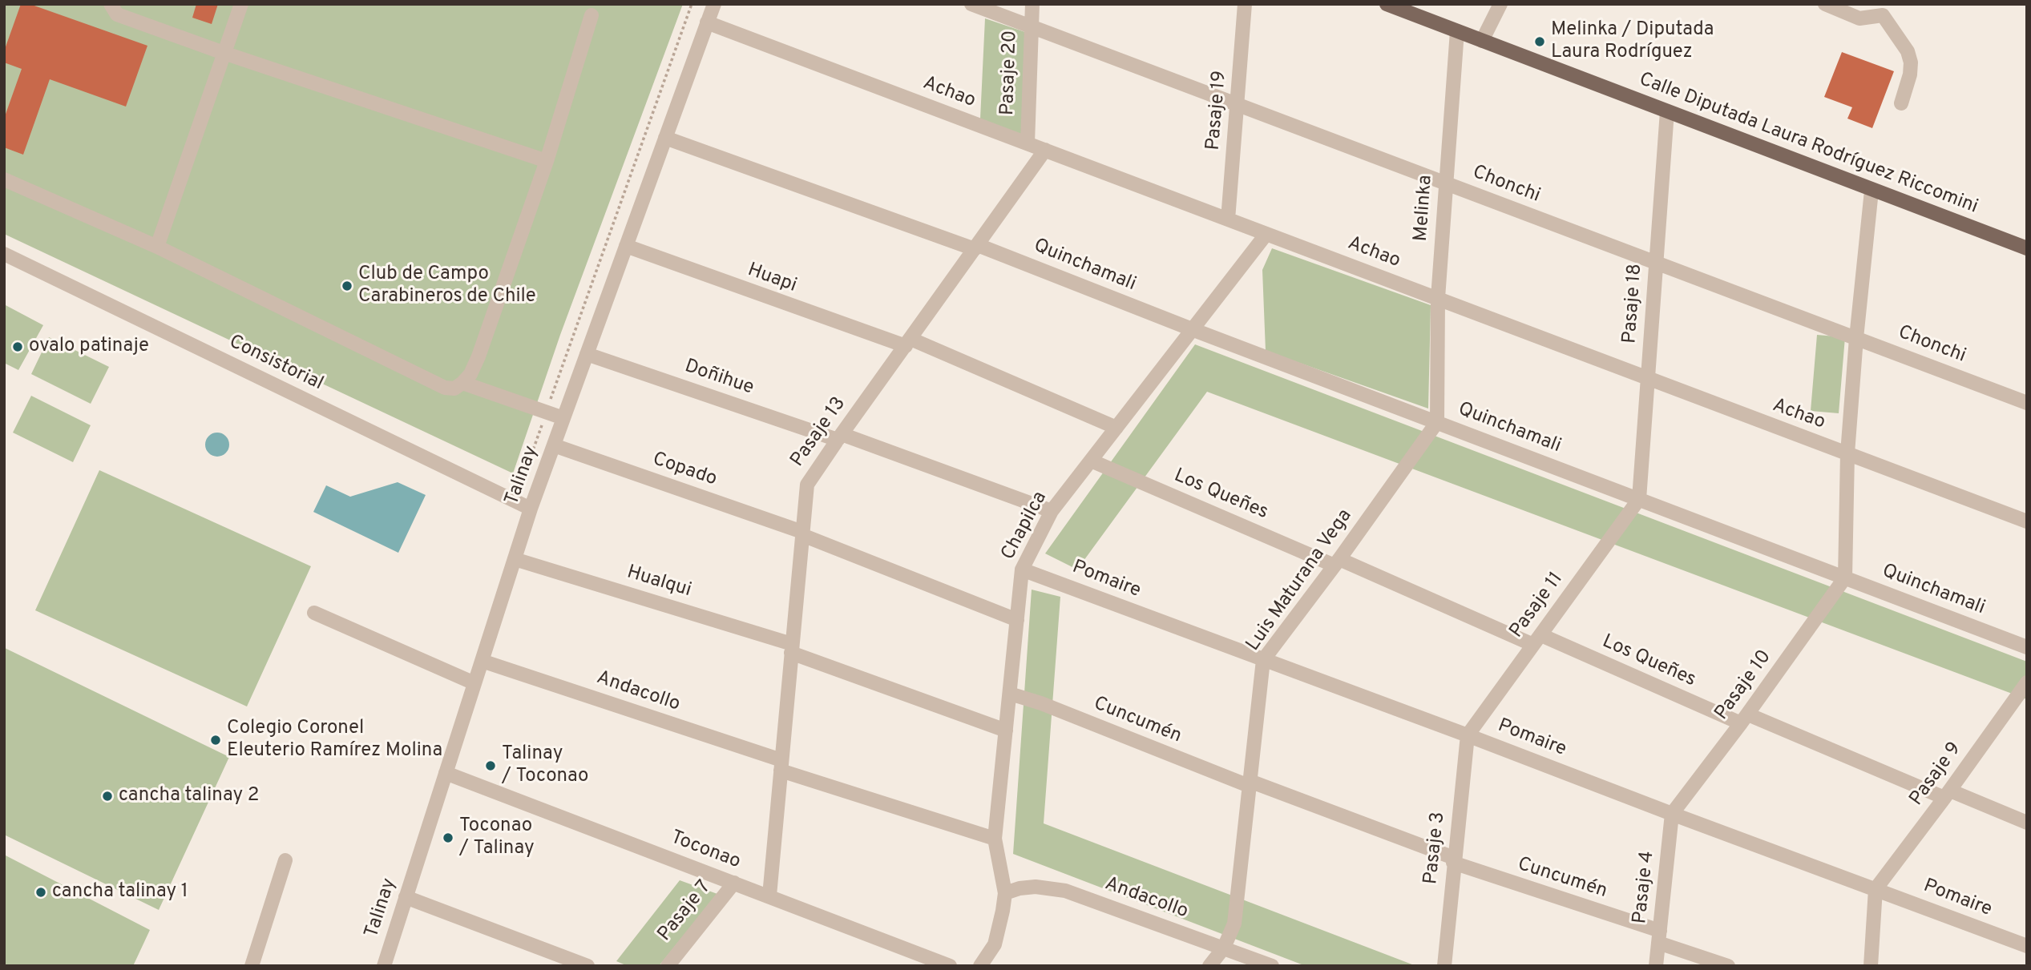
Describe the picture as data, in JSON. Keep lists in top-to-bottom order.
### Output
{
  "streets": {
    "main road": ["Calle Diputada Laura Rodríguez Riccomini"],
    "street": [
      "Pasaje 20",
      "Achao",
      "Pasaje 19",
      "Chonchi",
      "Melinka",
      "Quinchamali",
      "Huapi",
      "Pasaje 18",
      "Consistorial",
      "Doñihue",
      "Pasaje 13",
      "Copado",
      "Talinay",
      "Los Queñes",
      "Chapilca",
      "Pomaire",
      "Luis Maturana Vega",
      "Hualqui",
      "Pasaje 11",
      "Pasaje 10",
      "Andacollo",
      "Cuncumén",
      "Pasaje 9",
      "Pasaje 3",
      "Toconao",
      "Pasaje 4",
      "Pasaje 7"
    ]
  },
  "crossings": [
    ["Pasaje 20", "Achao"],
    ["Pasaje 20", "Chonchi"],
    ["Achao", "Pasaje 19"],
    ["Achao", "Melinka"],
    ["Achao", "Pasaje 18"],
    ["Achao", "Pasaje 13"],
    ["Achao", "Talinay"],
    ["Achao", "Chapilca"],
    ["Pasaje 19", "Chonchi"],
    ["Calle Diputada Laura Rodríguez Riccomini", "Melinka"],
    ["Calle Diputada Laura Rodríguez Riccomini", "Pasaje 18"],
    ["Chonchi", "Melinka"],
    ["Chonchi", "Pasaje 18"],
    ["Melinka", "Quinchamali"],
    ["Melinka", "Luis Maturana Vega"],
    ["Quinchamali", "Pasaje 18"],
    ["Quinchamali", "Pasaje 13"],
    ["Quinchamali", "Talinay"],
    ["Quinchamali", "Chapilca"],
    ["Quinchamali", "Luis Maturana Vega"],
    ["Quinchamali", "Pasaje 11"],
    ["Quinchamali", "Pasaje 10"],
    ["Huapi", "Pasaje 13"],
    ["Huapi", "Talinay"],
    ["Huapi", "Chapilca"],
    ["Pasaje 18", "Pasaje 11"],
    ["Consistorial", "Talinay"],
    ["Doñihue", "Pasaje 13"],
    ["Doñihue", "Talinay"],
    ["Doñihue", "Chapilca"],
    ["Pasaje 13", "Copado"],
    ["Pasaje 13", "Hualqui"],
    ["Pasaje 13", "Andacollo"],
    ["Pasaje 13", "Toconao"],
    ["Copado", "Talinay"],
    ["Copado", "Chapilca"],
    ["Talinay", "Hualqui"],
    ["Talinay", "Andacollo"],
    ["Talinay", "Toconao"],
    ["Los Queñes", "Chapilca"],
    ["Los Queñes", "Luis Maturana Vega"],
    ["Los Queñes", "Pasaje 11"],
    ["Los Queñes", "Pasaje 10"],
    ["Los Queñes", "Pasaje 9"],
    ["Chapilca", "Pomaire"],
    ["Chapilca", "Hualqui"],
    ["Chapilca", "Andacollo"],
    ["Chapilca", "Cuncumén"],
    ["Pomaire", "Luis Maturana Vega"],
    ["Pomaire", "Pasaje 11"],
    ["Pomaire", "Pasaje 10"],
    ["Pomaire", "Pasaje 9"],
    ["Pomaire", "Pasaje 3"],
    ["Pomaire", "Pasaje 4"],
    ["Luis Maturana Vega", "Andacollo"],
    ["Luis Maturana Vega", "Cuncumén"],
    ["Pasaje 11", "Pasaje 3"],
    ["Pasaje 10", "Pasaje 4"],
    ["Cuncumén", "Pasaje 3"],
    ["Cuncumén", "Pasaje 4"],
    ["Toconao", "Pasaje 7"]
  ],
  "places": [
    "Melinka / Diputada Laura Rodríguez",
    "Club de Campo Carabineros de Chile",
    "ovalo patinaje",
    "Colegio Coronel Eleuterio Ramírez Molina",
    "Talinay / Toconao",
    "cancha talinay 2",
    "Toconao / Talinay",
    "cancha talinay 1"
  ]
}
